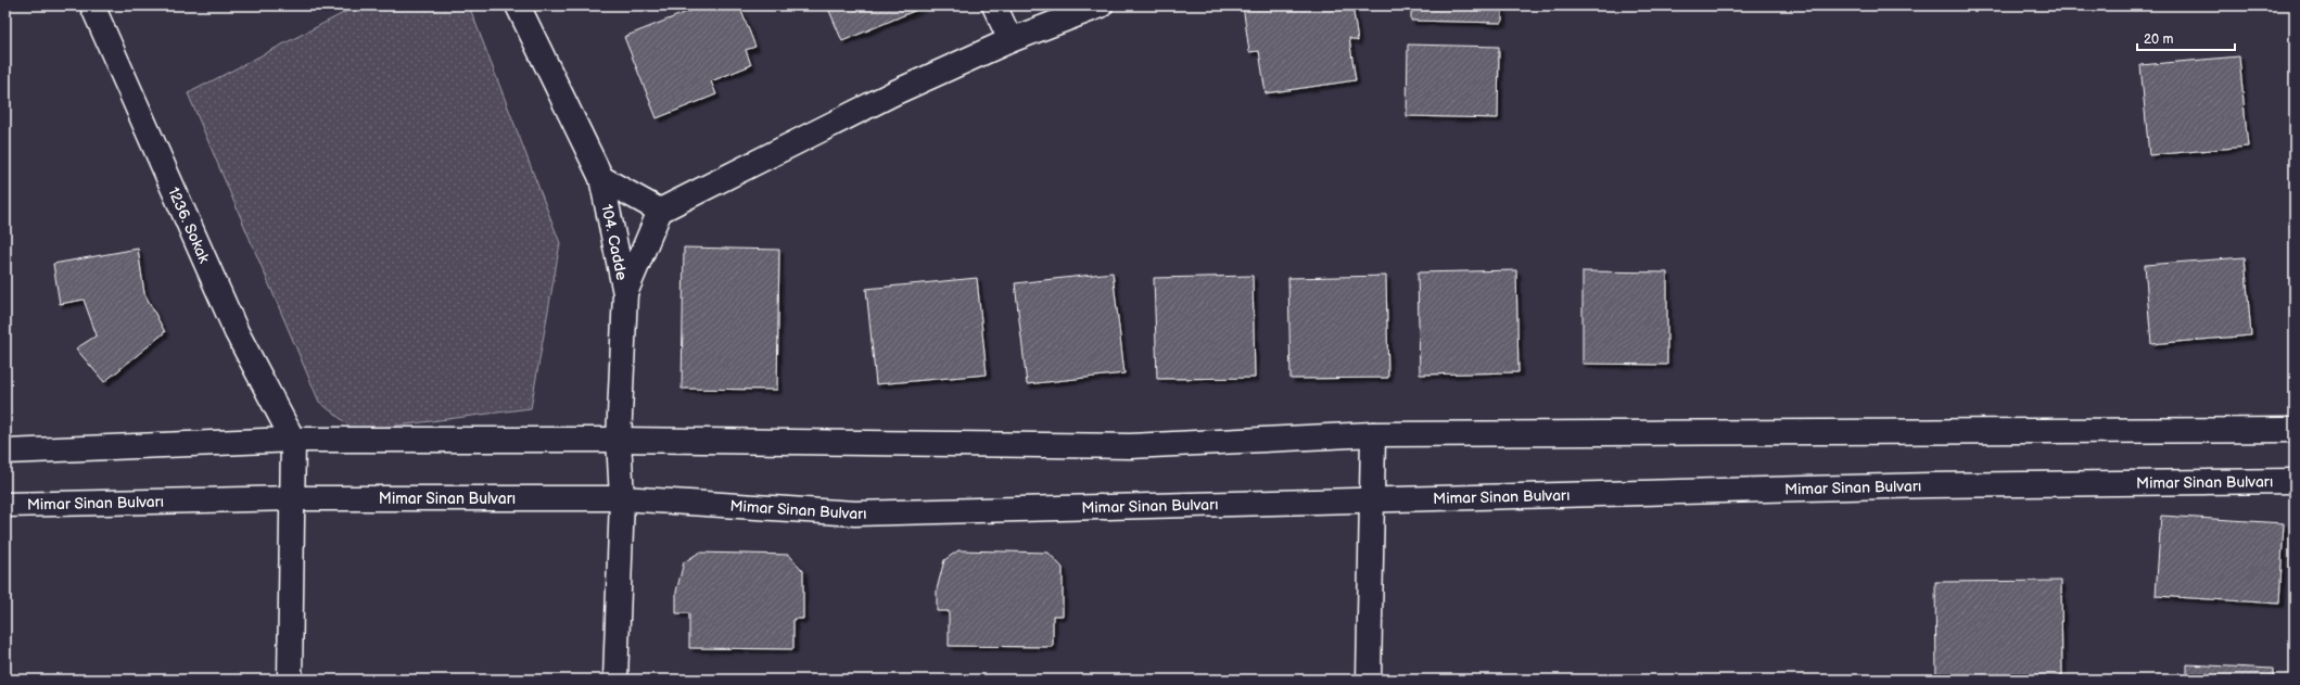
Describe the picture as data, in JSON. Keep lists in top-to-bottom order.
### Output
{
  "streets": {
    "main road": ["1236. Sokak", "104. Cadde", "Mimar Sinan Bulvarı"]
  },
  "crossings": [
    ["104. Cadde", "Mimar Sinan Bulvarı"]
  ],
  "scale_bar": "20 m"
}
